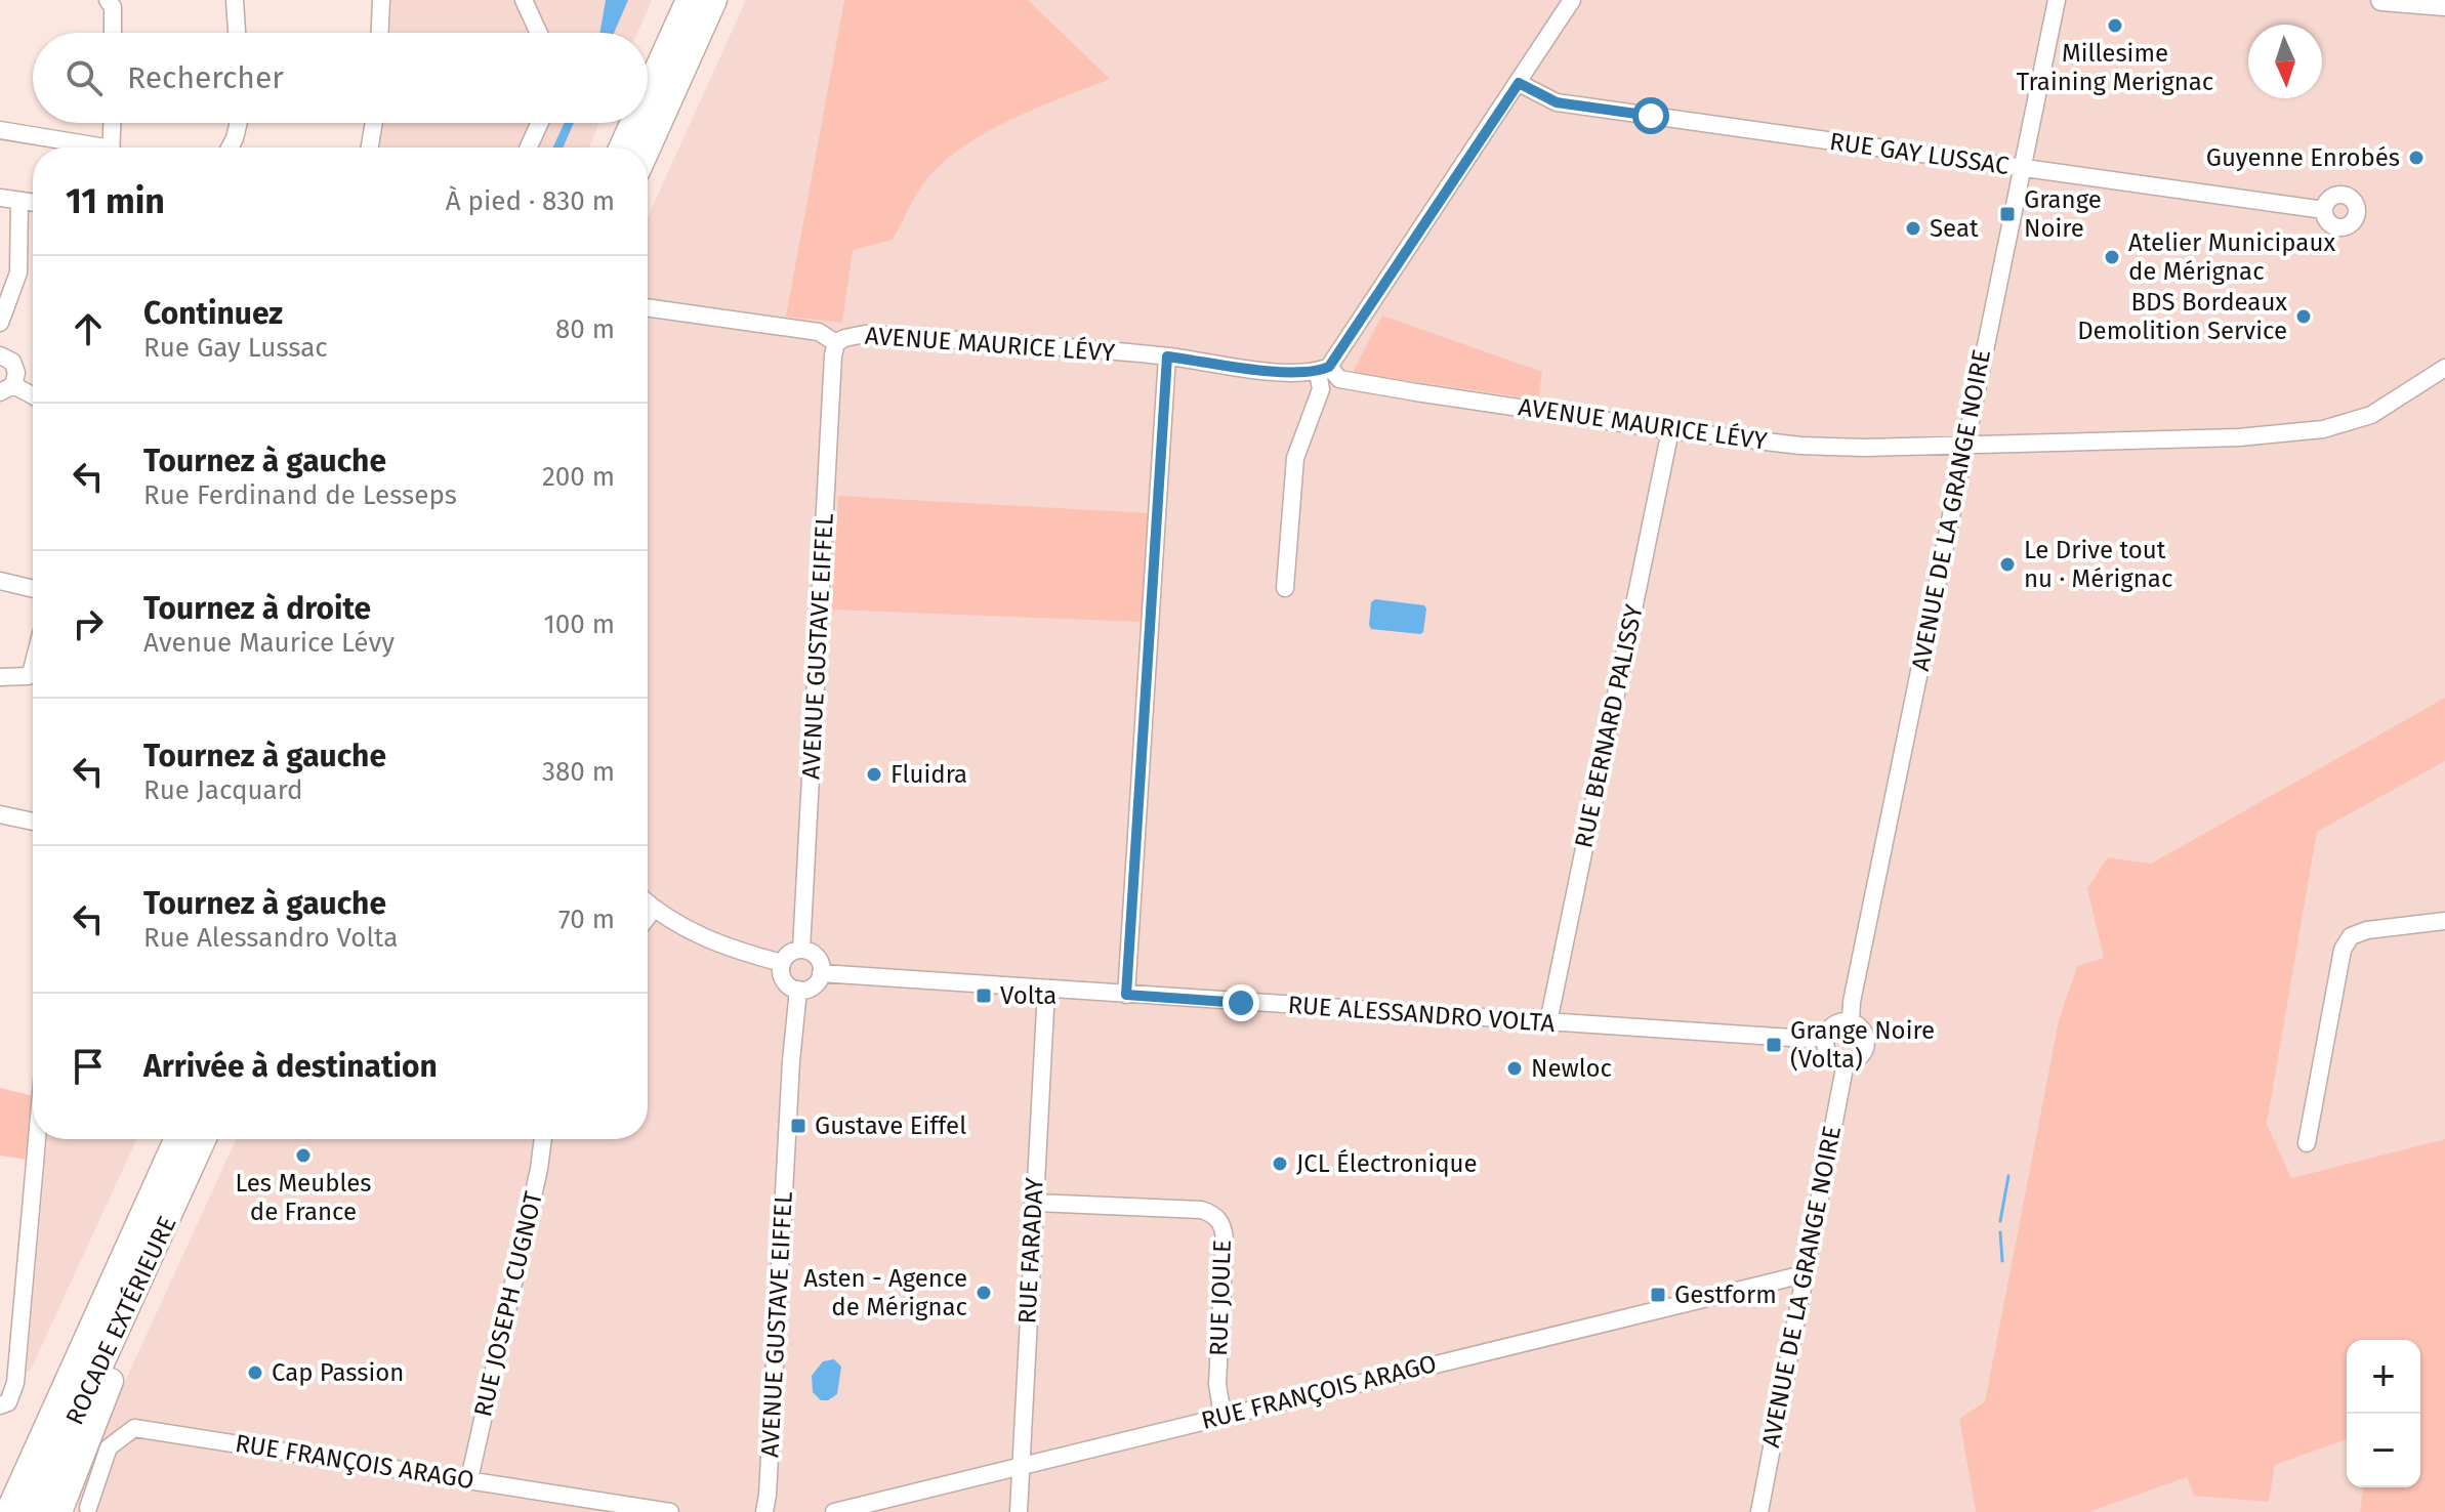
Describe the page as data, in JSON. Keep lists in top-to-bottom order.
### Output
{
  "streets": {
    "highway": ["ROCADE EXTÉRIEURE"],
    "street": [
      "RUE GAY LUSSAC",
      "AVENUE MAURICE LÉVY",
      "AVENUE DE LA GRANGE NOIRE",
      "AVENUE GUSTAVE EIFFEL",
      "RUE BERNARD PALISSY",
      "RUE ALESSANDRO VOLTA",
      "RUE FARADAY",
      "RUE JOULE",
      "RUE JOSEPH CUGNOT",
      "RUE FRANÇOIS ARAGO"
    ]
  },
  "crossings": [
    ["RUE GAY LUSSAC", "AVENUE DE LA GRANGE NOIRE"],
    ["AVENUE MAURICE LÉVY", "AVENUE DE LA GRANGE NOIRE"],
    ["AVENUE MAURICE LÉVY", "AVENUE GUSTAVE EIFFEL"],
    ["AVENUE MAURICE LÉVY", "RUE BERNARD PALISSY"],
    ["AVENUE DE LA GRANGE NOIRE", "RUE ALESSANDRO VOLTA"],
    ["AVENUE DE LA GRANGE NOIRE", "RUE FRANÇOIS ARAGO"],
    ["AVENUE GUSTAVE EIFFEL", "RUE ALESSANDRO VOLTA"],
    ["RUE BERNARD PALISSY", "RUE ALESSANDRO VOLTA"],
    ["RUE ALESSANDRO VOLTA", "RUE FARADAY"],
    ["RUE FARADAY", "RUE JOULE"],
    ["RUE FARADAY", "RUE FRANÇOIS ARAGO"],
    ["RUE JOULE", "RUE FRANÇOIS ARAGO"],
    ["RUE JOSEPH CUGNOT", "RUE FRANÇOIS ARAGO"]
  ],
  "places": {
    "other": [
      "Millesime Training Merignac",
      "Guyenne Enrobés",
      "Seat",
      "Atelier Municipaux de Mérignac",
      "BDS Bordeaux Demolition Service",
      "Le Drive tout nu · Mérignac",
      "Fluidra",
      "Newloc",
      "Les Meubles de France",
      "JCL Électronique",
      "Asten - Agence de Mérignac",
      "Cap Passion"
    ],
    "transit": [
      "Grange Noire",
      "Volta",
      "Grange Noire (Volta)",
      "Gustave Eiffel",
      "Gestform"
    ]
  },
  "north": "bottom",
  "page": {
    "search": "Rechercher",
    "heading": ["11 min", "À pied · 830 m"],
    "list": [
      ["Continuez", "Rue Gay Lussac", "80 m"],
      ["Tournez à gauche", "Rue Ferdinand de Lesseps", "200 m"],
      ["Tournez à droite", "Avenue Maurice Lévy", "100 m"],
      ["Tournez à gauche", "Rue Jacquard", "380 m"],
      ["Tournez à gauche", "Rue Alessandro Volta", "70 m"],
      "Arrivée à destination"
    ],
    "map_buttons": ["+", "−"]
  }
}
